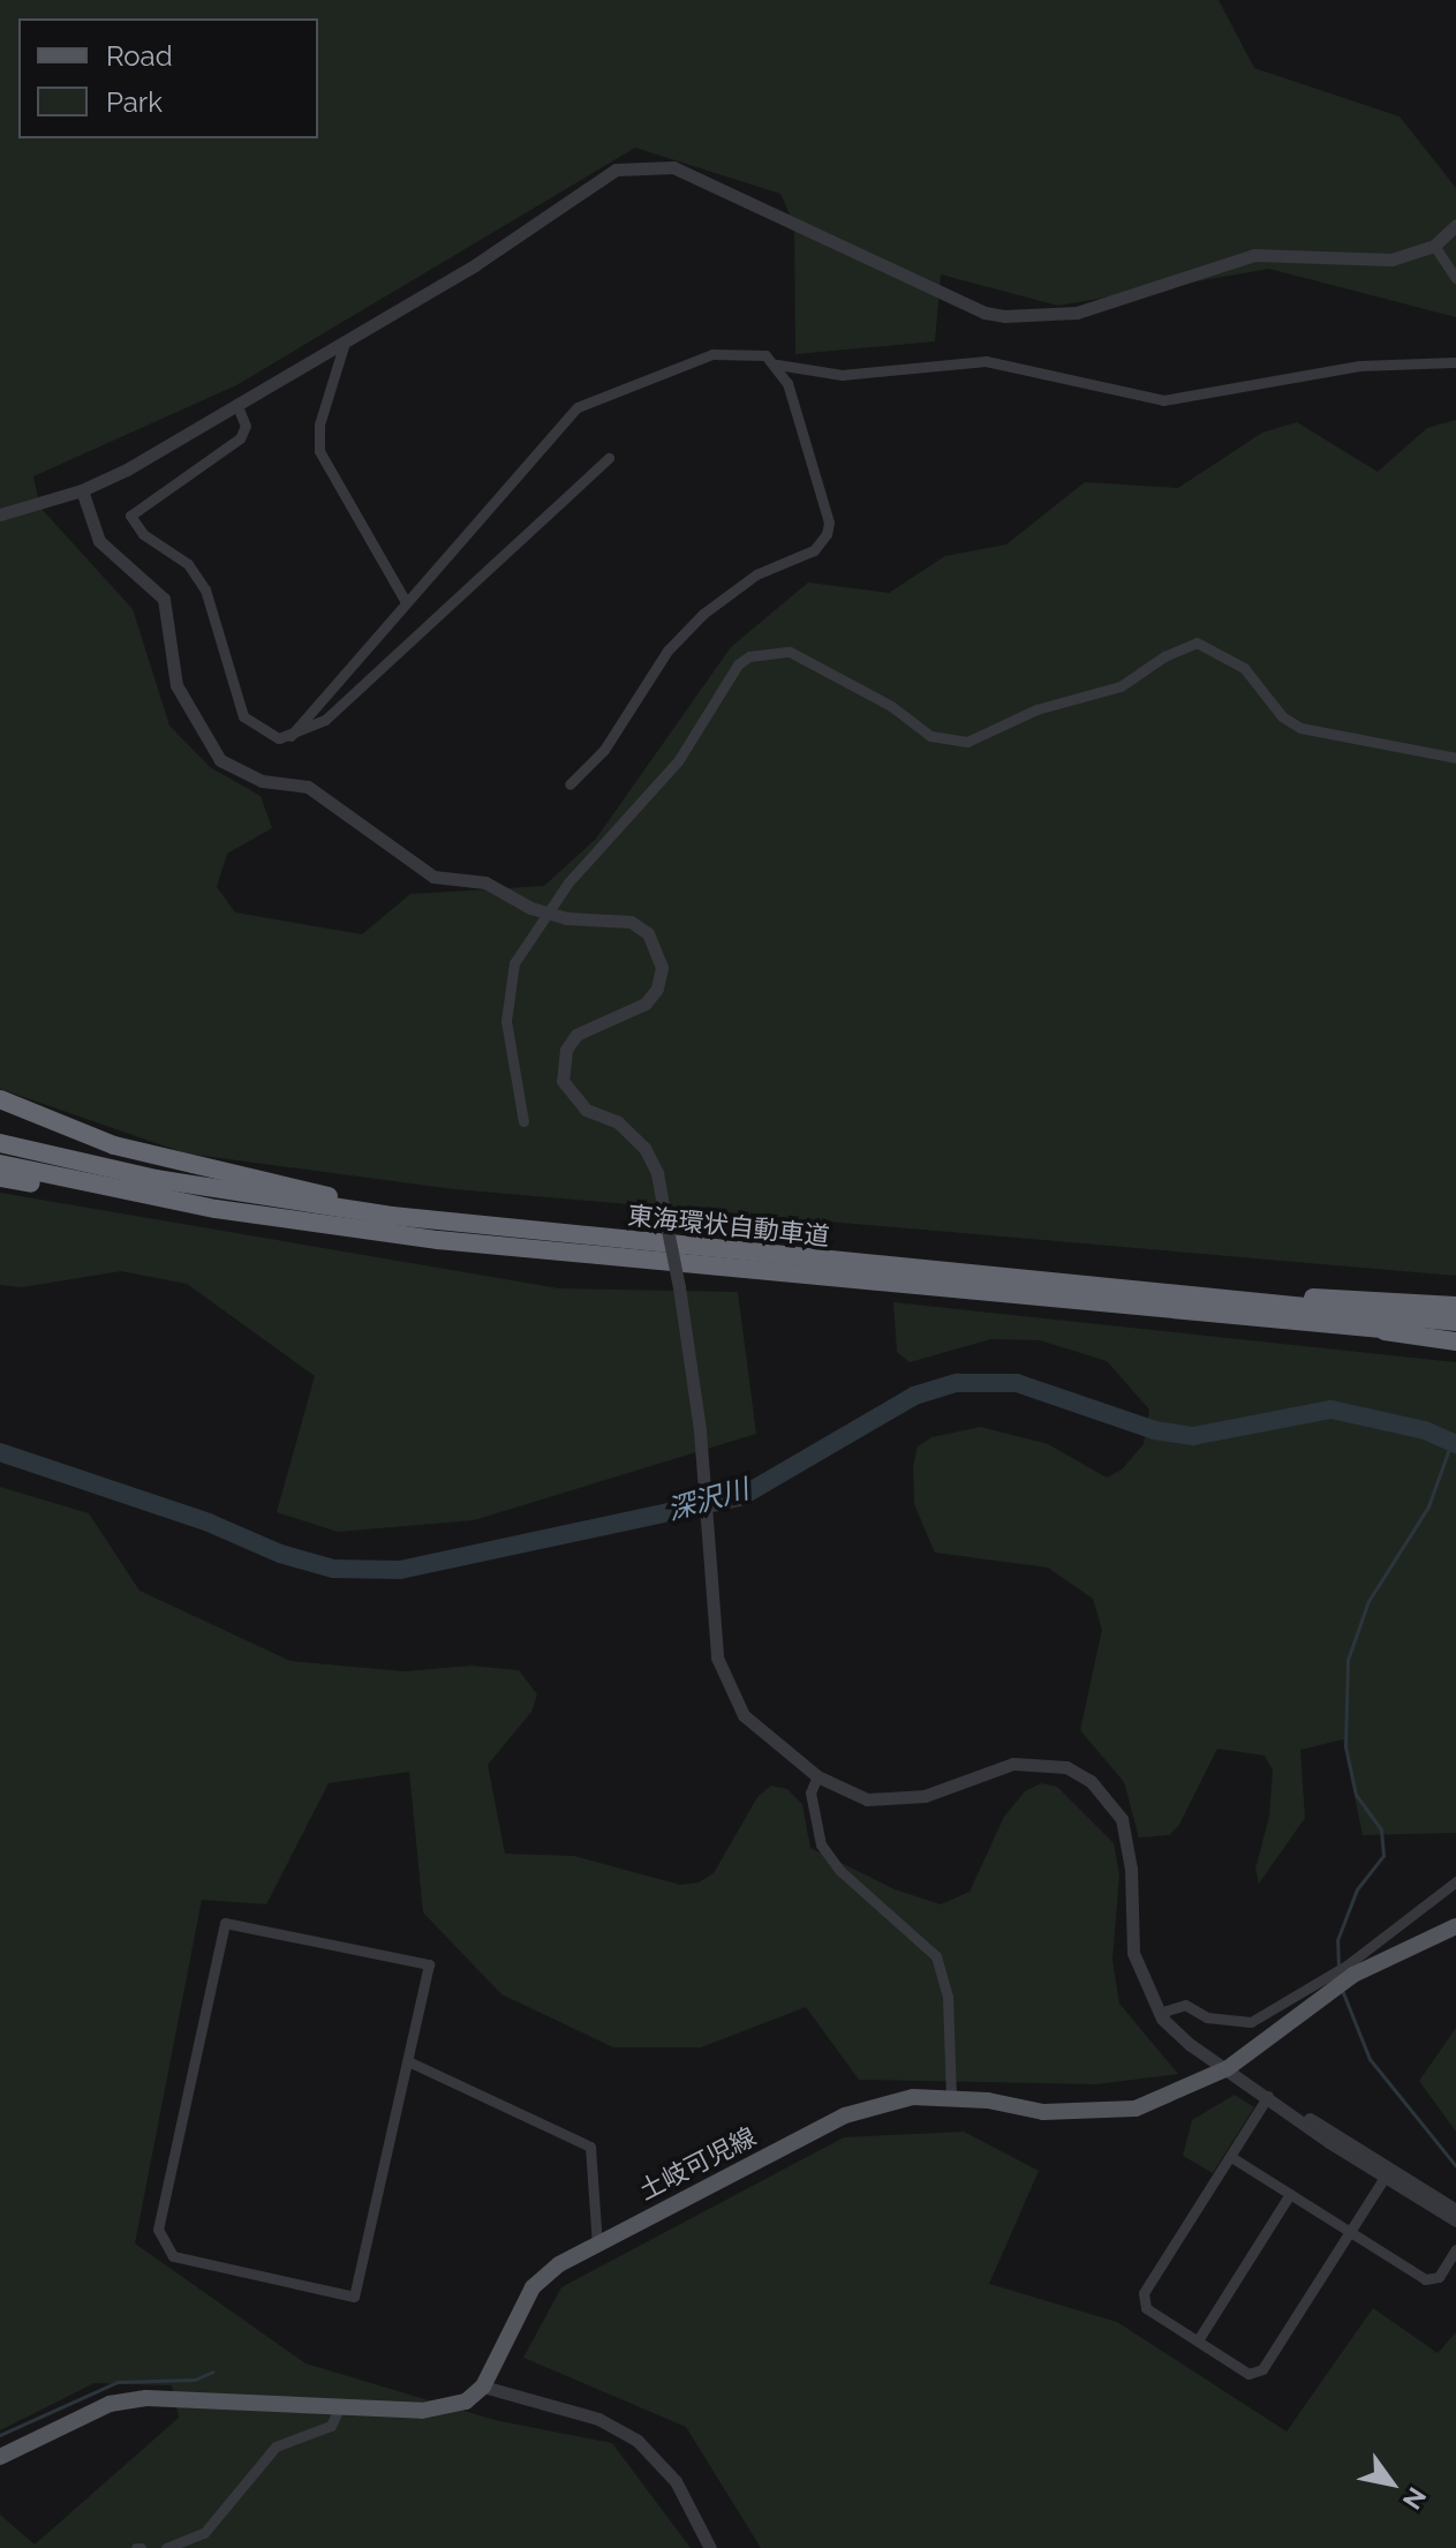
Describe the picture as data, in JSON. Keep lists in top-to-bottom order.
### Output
{
  "streets": {
    "highway": ["東海環状自動車道"],
    "main road": ["土岐可児線"]
  },
  "water": ["深沢川"],
  "legend": ["Road", "Park"],
  "north": "bottom right"
}
